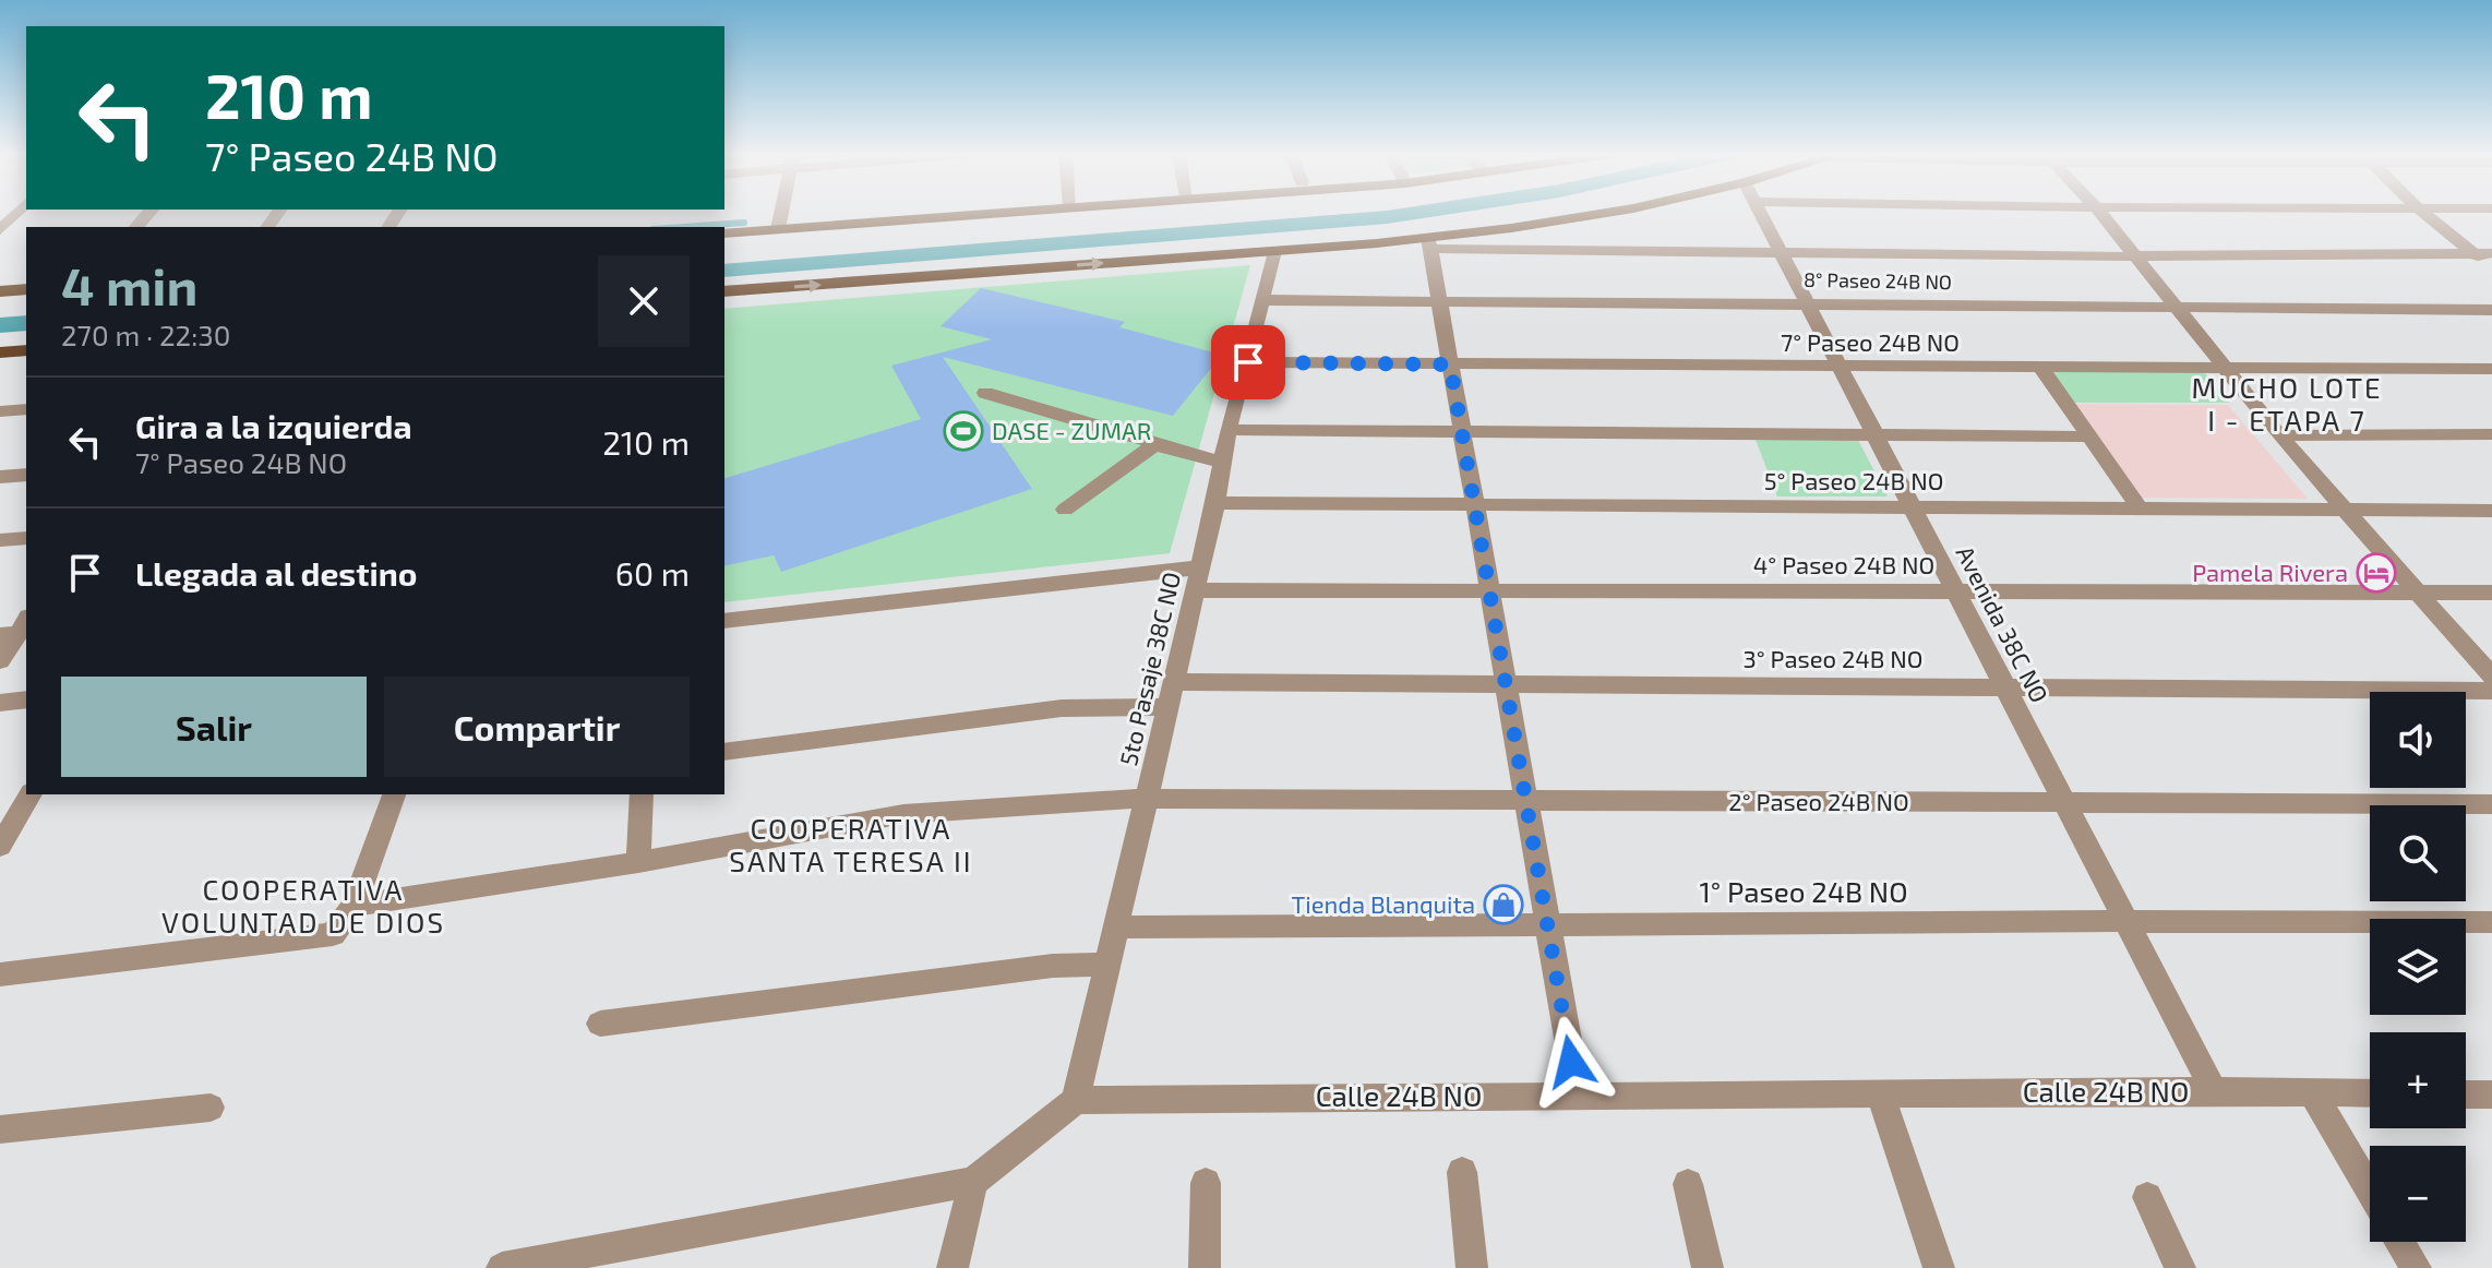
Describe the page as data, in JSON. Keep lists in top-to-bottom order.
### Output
{
  "streets": {
    "street": [
      "8° Paseo 24B NO",
      "7° Paseo 24B NO",
      "5° Paseo 24B NO",
      "4° Paseo 24B NO",
      "Avenida 38C NO",
      "3° Paseo 24B NO",
      "5to Pasaje 38C NO",
      "2° Paseo 24B NO",
      "1° Paseo 24B NO",
      "Calle 24B NO"
    ]
  },
  "crossings": [
    ["8° Paseo 24B NO", "Avenida 38C NO"],
    ["8° Paseo 24B NO", "5to Pasaje 38C NO"],
    ["7° Paseo 24B NO", "Avenida 38C NO"],
    ["7° Paseo 24B NO", "5to Pasaje 38C NO"],
    ["5° Paseo 24B NO", "Avenida 38C NO"],
    ["5° Paseo 24B NO", "5to Pasaje 38C NO"],
    ["4° Paseo 24B NO", "Avenida 38C NO"],
    ["4° Paseo 24B NO", "5to Pasaje 38C NO"],
    ["Avenida 38C NO", "3° Paseo 24B NO"],
    ["Avenida 38C NO", "2° Paseo 24B NO"],
    ["Avenida 38C NO", "1° Paseo 24B NO"],
    ["Avenida 38C NO", "Calle 24B NO"],
    ["3° Paseo 24B NO", "5to Pasaje 38C NO"],
    ["5to Pasaje 38C NO", "2° Paseo 24B NO"],
    ["5to Pasaje 38C NO", "1° Paseo 24B NO"],
    ["5to Pasaje 38C NO", "Calle 24B NO"]
  ],
  "districts": ["MUCHO LOTE I - ETAPA 7", "COOPERATIVA SANTA TERESA II", "COOPERATIVA VOLUNTAD DE DIOS"],
  "places": {
    "sports": ["DASE - ZUMAR"],
    "hotel": ["Pamela Rivera"],
    "shop": ["Tienda Blanquita"]
  },
  "page": {
    "turn": ["210 m", "7° Paseo 24B NO"],
    "heading": ["4 min", "270 m · 22:30"],
    "list": [
      {
        "name": "Gira a la izquierda",
        "note": "7° Paseo 24B NO",
        "value": "210 m"
      },
      {
        "name": "Llegada al destino",
        "value": "60 m"
      }
    ],
    "buttons": ["Salir", "Compartir"],
    "map_buttons": ["+", "−"]
  }
}
